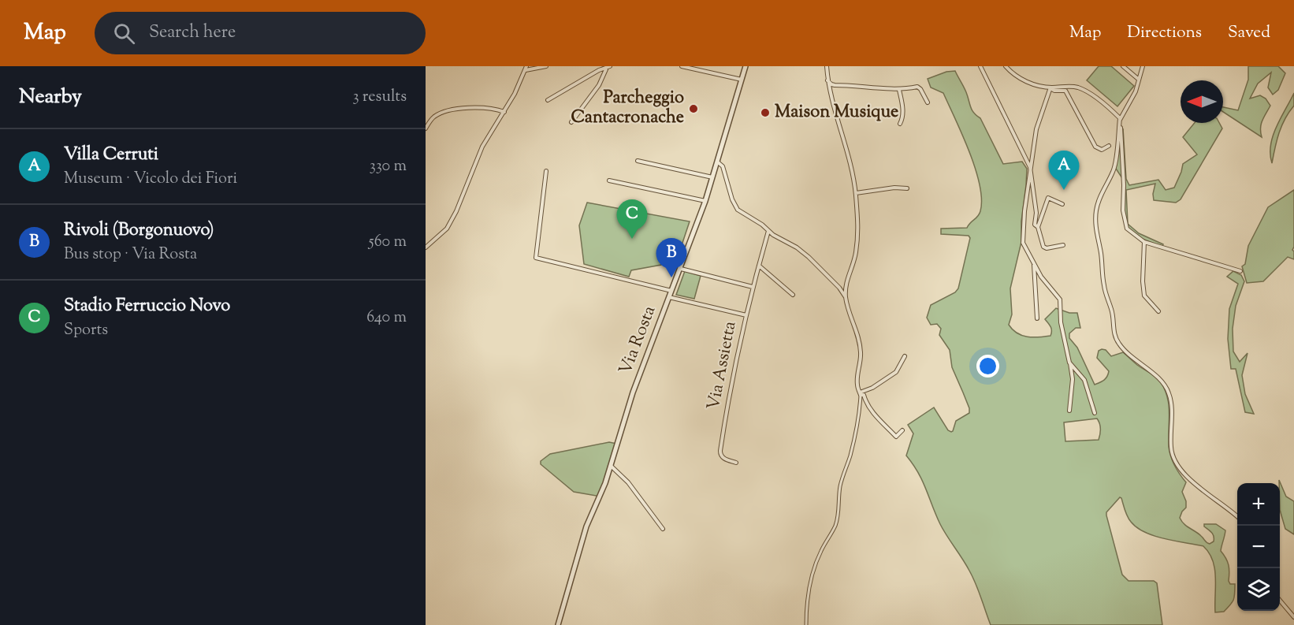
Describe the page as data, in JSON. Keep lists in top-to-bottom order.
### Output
{
  "streets": {
    "street": ["Via Rosta", "Via Assietta"]
  },
  "places": ["Parcheggio Cantacronache", "Maison Musique"],
  "north": "left",
  "page": {
    "header": "Map",
    "search": "Search here",
    "nav": ["Map", "Directions", "Saved"],
    "heading": ["Nearby", "3 results"],
    "list": [
      {
        "mark": "A",
        "name": "Villa Cerruti",
        "note": "Museum · Vicolo dei Fiori",
        "value": "330 m"
      },
      {
        "mark": "B",
        "name": "Rivoli (Borgonuovo)",
        "note": "Bus stop · Via Rosta",
        "value": "560 m"
      },
      {
        "mark": "C",
        "name": "Stadio Ferruccio Novo",
        "note": "Sports",
        "value": "640 m"
      }
    ],
    "pins": ["A", "C", "B"],
    "map_buttons": ["+", "−"]
  }
}
